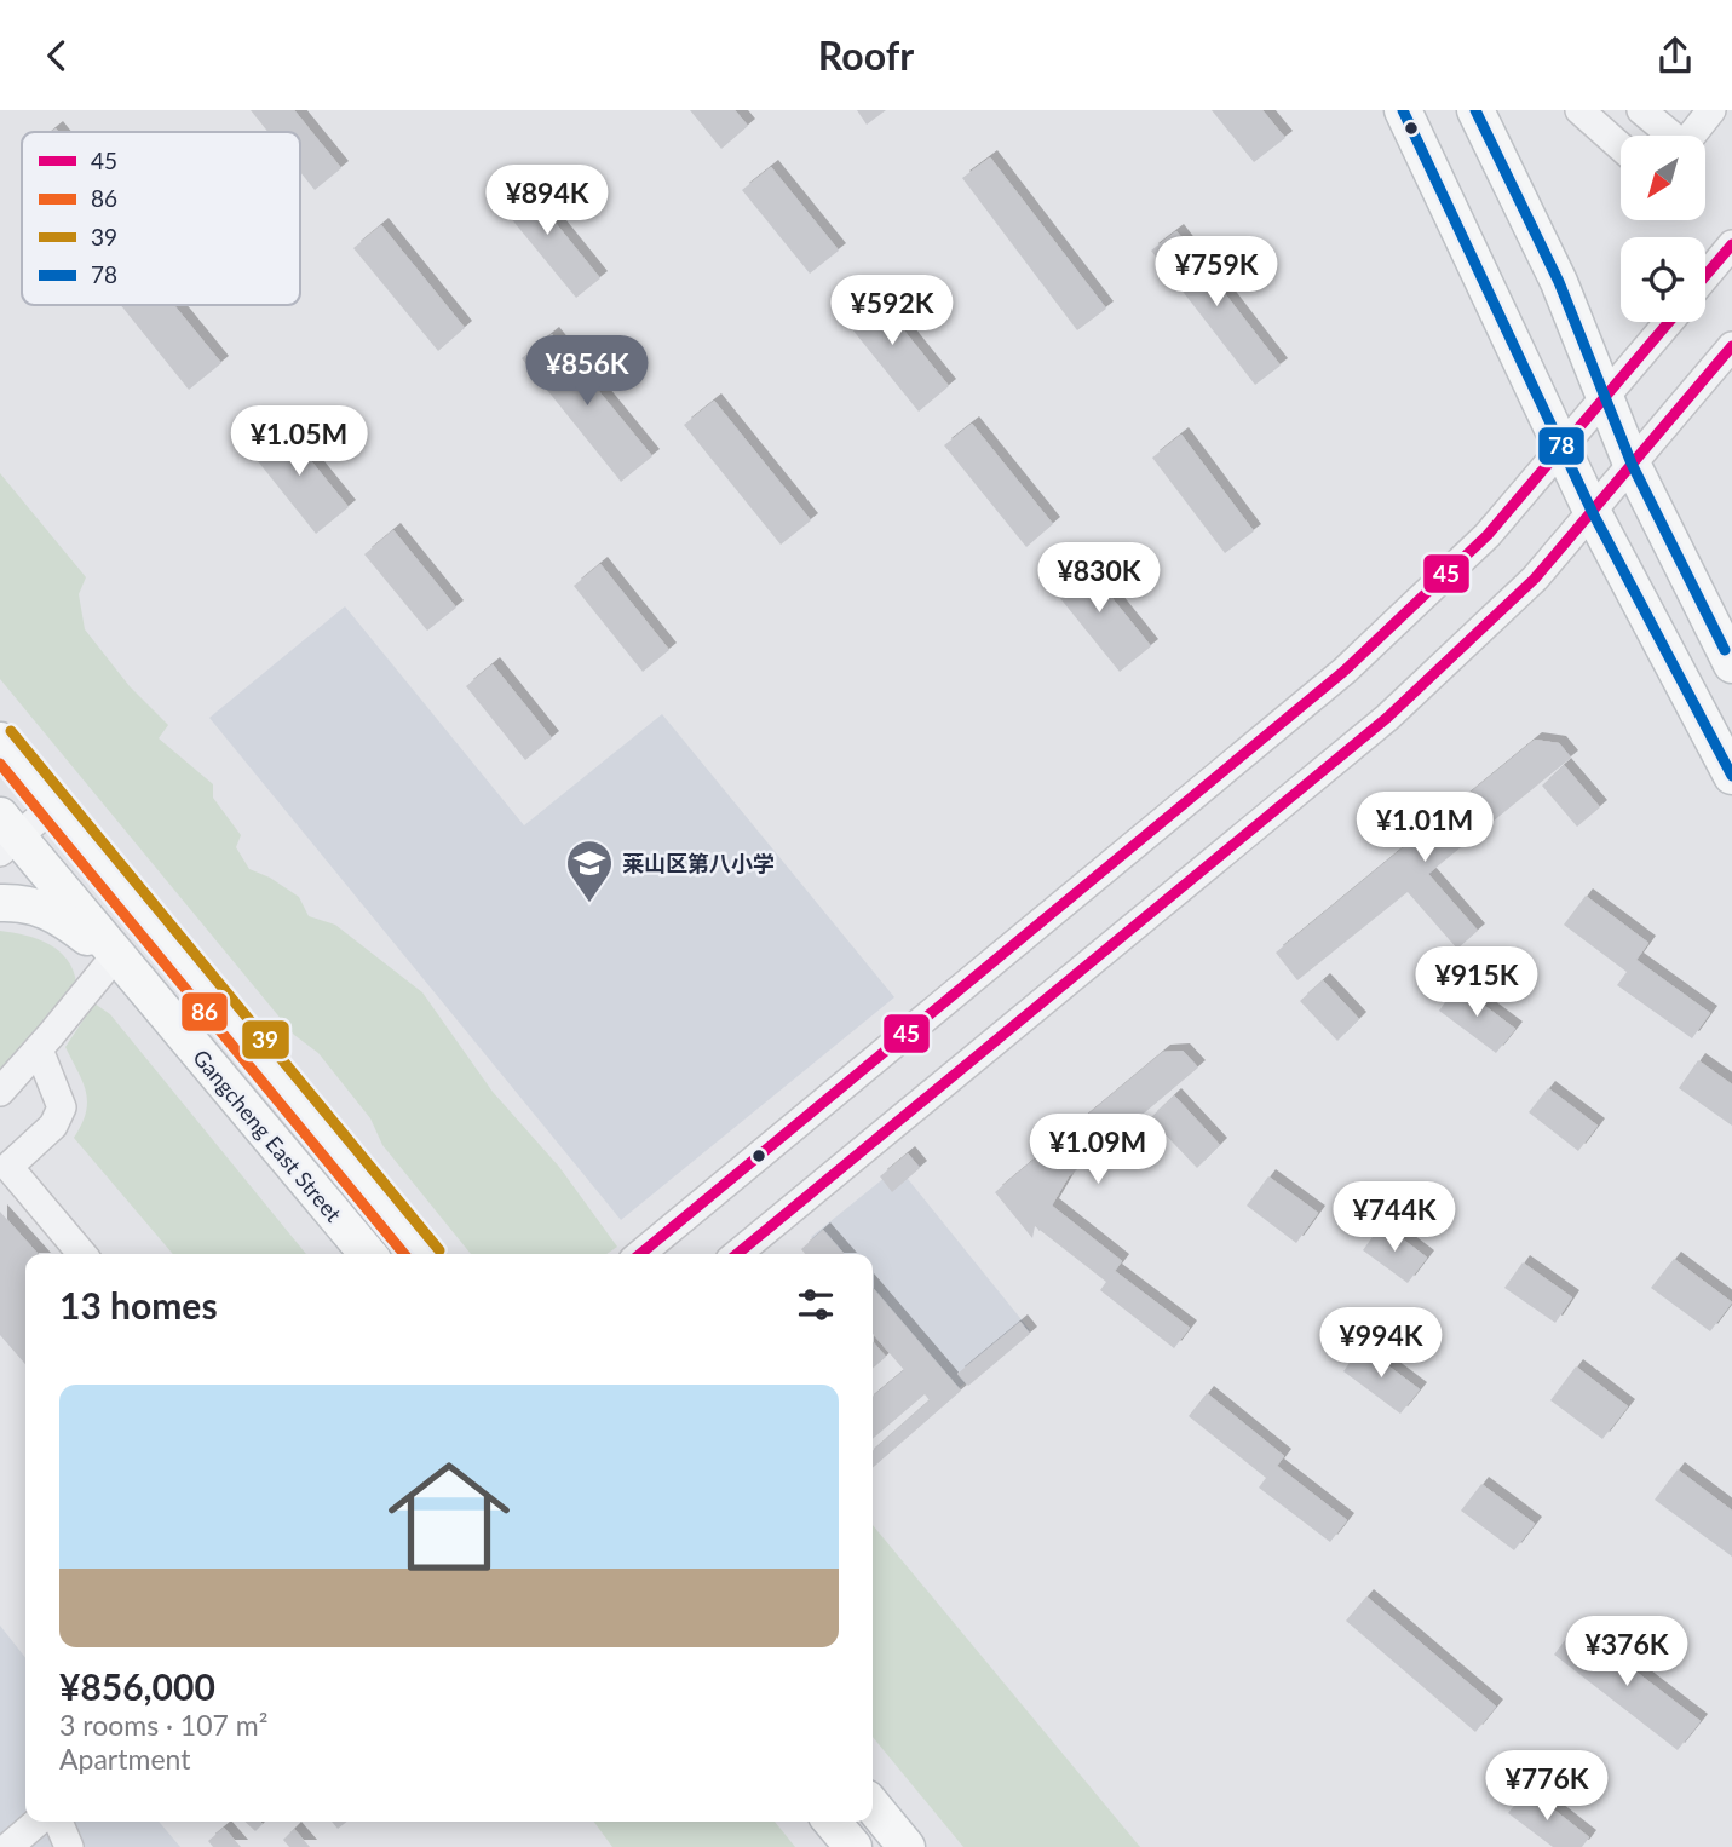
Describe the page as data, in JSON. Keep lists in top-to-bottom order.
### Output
{
  "streets": {
    "main road": ["Gangcheng East Street"]
  },
  "places": {
    "school or university": ["莱山区第八小学"]
  },
  "lines": [
    "transit line 78",
    "transit line 45",
    "transit line 39",
    "transit line 86"
  ],
  "legend": [
    "45",
    "86",
    "39",
    "78"
  ],
  "north": "bottom left",
  "page": {
    "header": "Roofr",
    "price": [
      "¥894K",
      "¥759K",
      "¥592K",
      "¥856K",
      "¥1.05M",
      "¥830K",
      "¥1.01M",
      "¥915K",
      "¥1.09M",
      "¥744K",
      "¥994K",
      "¥376K",
      "¥776K"
    ],
    "heading": "13 homes",
    "list": [
      {
        "name": "¥856,000",
        "note": "3 rooms · 107 m² · Apartment"
      }
    ]
  }
}
